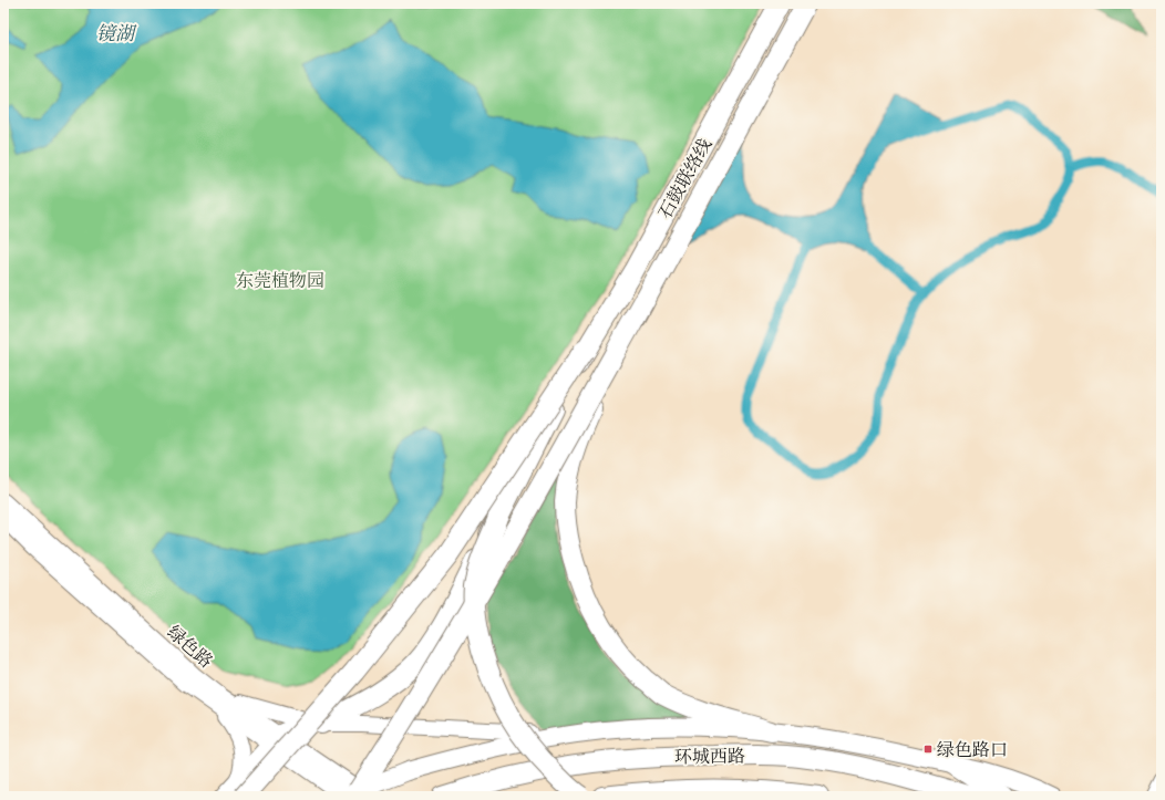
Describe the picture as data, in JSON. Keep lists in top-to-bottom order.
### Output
{
  "streets": {
    "highway": ["石鼓联络线", "环城西路"],
    "main road": ["绿色路"]
  },
  "water": ["镜湖"],
  "parks": ["东莞植物园"],
  "places": {
    "transit": ["绿色路口"]
  }
}
